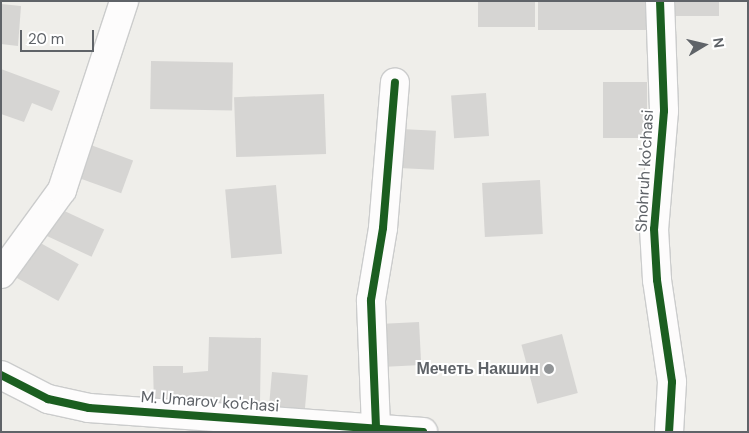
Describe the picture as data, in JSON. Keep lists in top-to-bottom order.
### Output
{
  "streets": {
    "street": ["Shohruh ko'chasi", "M. Umarov ko'chasi"]
  },
  "places": ["Мечеть Накшин"],
  "scale_bar": "20 m",
  "north": "right"
}
